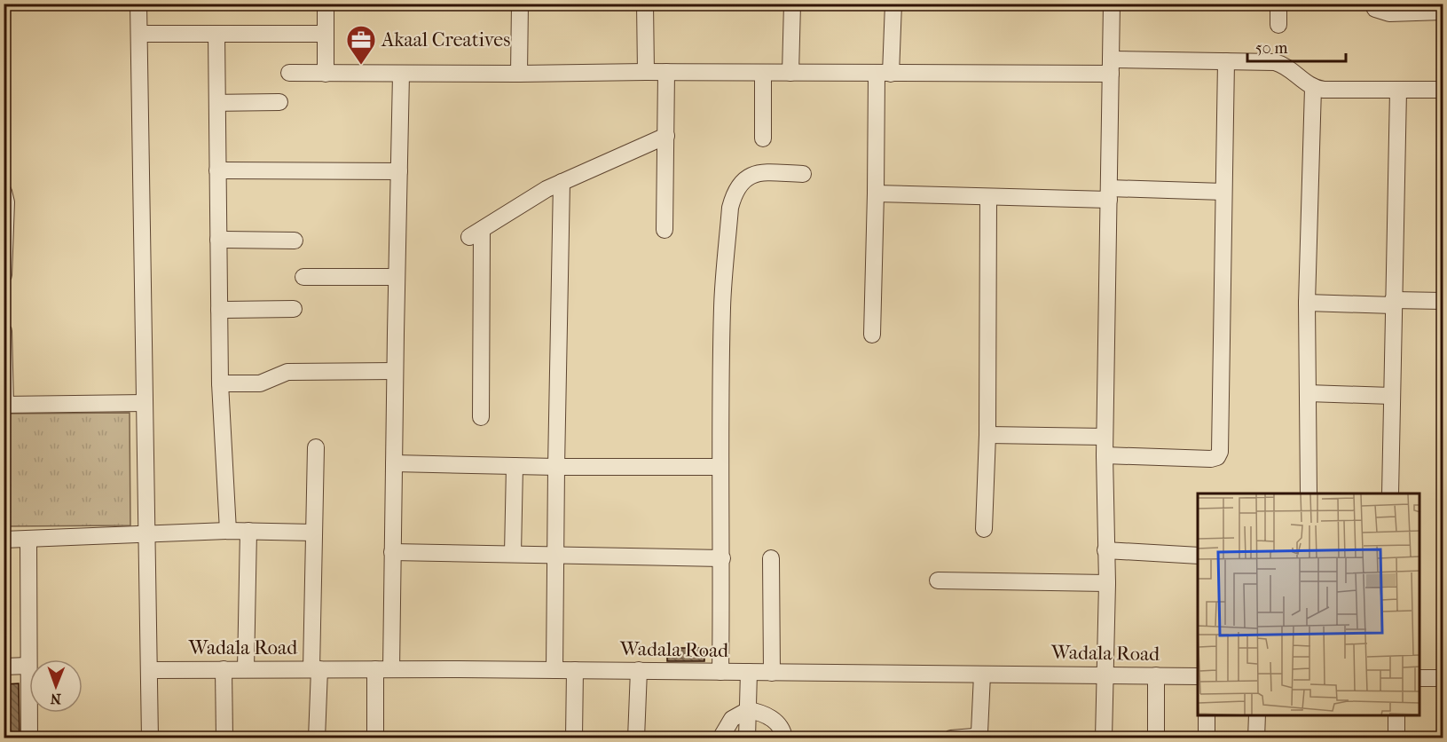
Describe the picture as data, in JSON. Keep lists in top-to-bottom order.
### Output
{
  "streets": {
    "street": ["Wadala Road"]
  },
  "places": {
    "office": ["Akaal Creatives"]
  },
  "scale_bar": "50 m",
  "north": "bottom"
}
